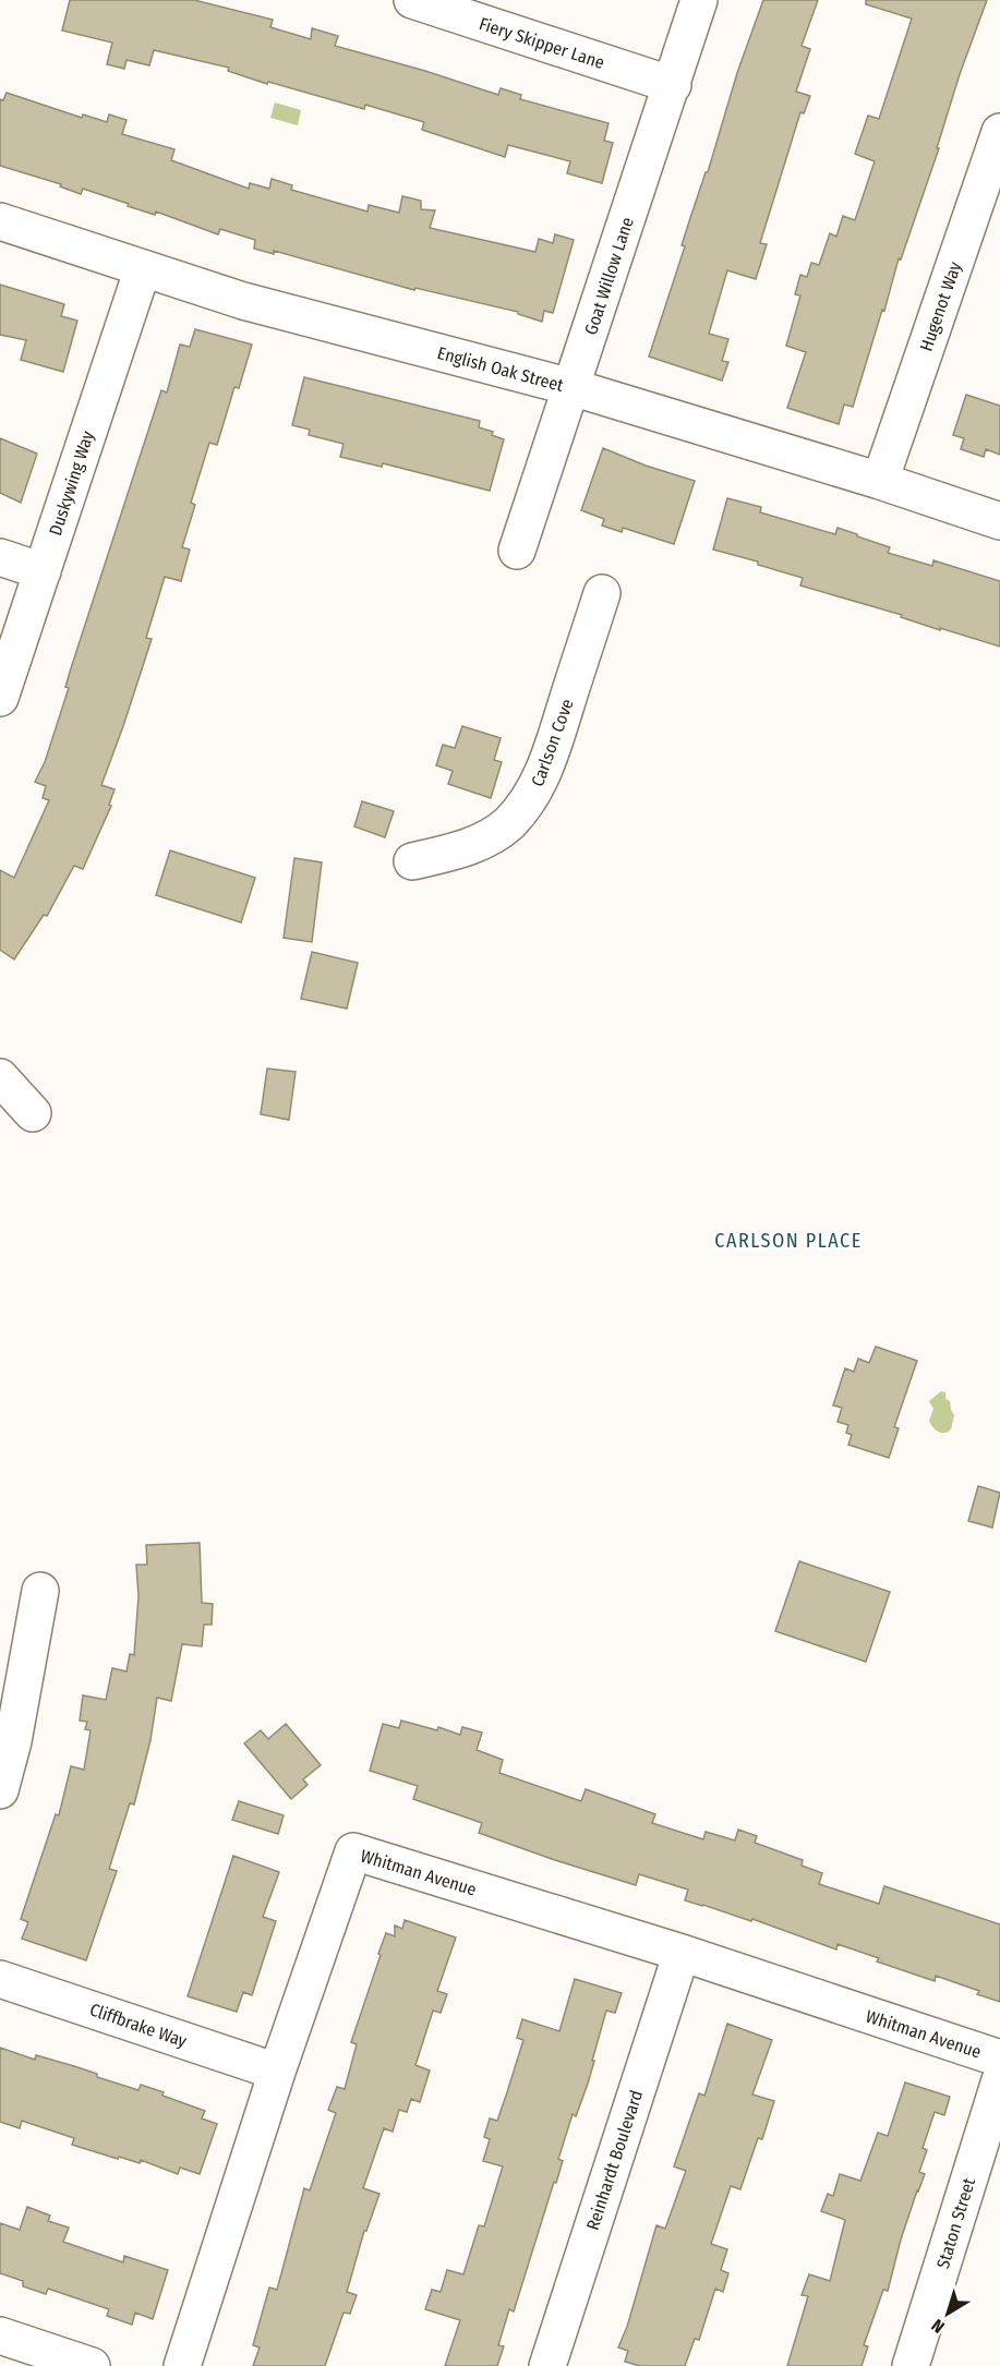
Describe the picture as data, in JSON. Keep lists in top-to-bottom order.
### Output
{
  "streets": {
    "street": [
      "Fiery Skipper Lane",
      "Goat Willow Lane",
      "Hugenot Way",
      "English Oak Street",
      "Duskywing Way",
      "Carlson Cove",
      "Whitman Avenue",
      "Cliffbrake Way",
      "Reinhardt Boulevard",
      "Staton Street"
    ]
  },
  "crossings": [
    ["Fiery Skipper Lane", "Goat Willow Lane"],
    ["Goat Willow Lane", "English Oak Street"],
    ["Hugenot Way", "English Oak Street"],
    ["English Oak Street", "Duskywing Way"],
    ["Whitman Avenue", "Cliffbrake Way"],
    ["Whitman Avenue", "Reinhardt Boulevard"]
  ],
  "districts": ["CARLSON PLACE"],
  "north": "bottom left"
}
